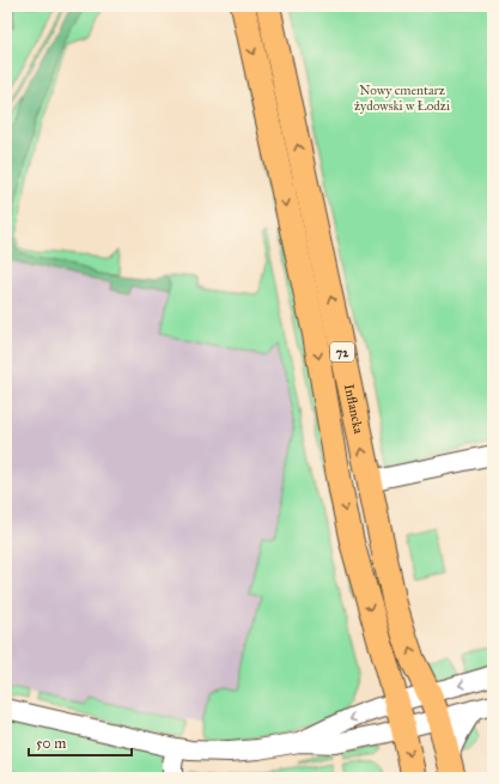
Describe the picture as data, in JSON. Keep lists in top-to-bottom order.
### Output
{
  "streets": {
    "main road": ["72", "Inflancka"]
  },
  "parks": ["Nowy cmentarz żydowski w Łodzi"],
  "scale_bar": "50 m"
}
